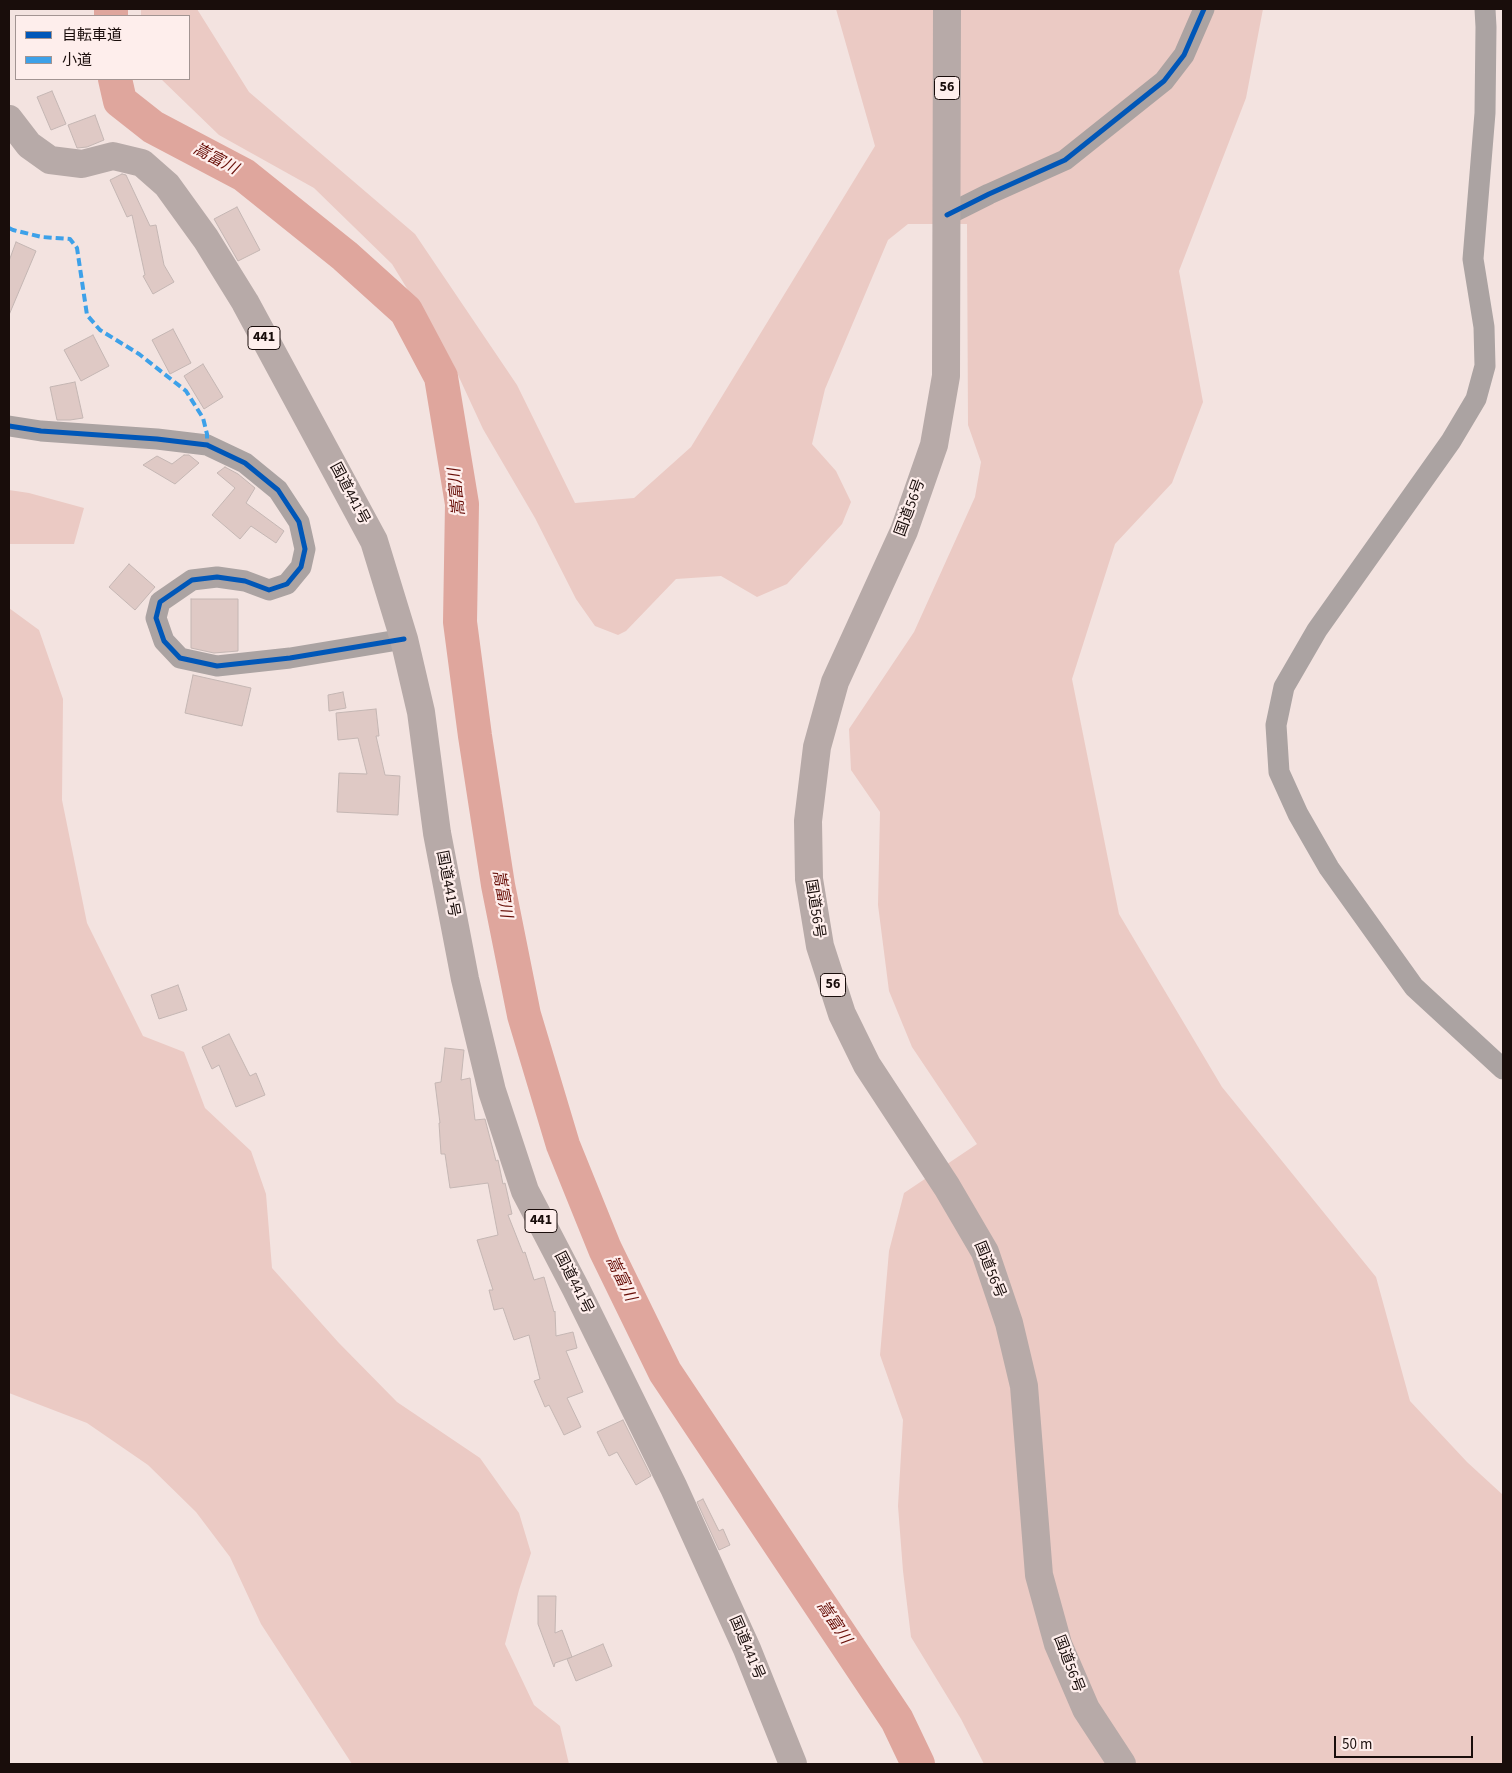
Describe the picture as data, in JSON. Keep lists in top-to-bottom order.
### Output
{
  "streets": {
    "highway": [
      "56",
      "441",
      "国道441号",
      "国道56号"
    ]
  },
  "water": ["嵩富川"],
  "legend": ["自転車道", "小道"],
  "scale_bar": "50 m"
}
